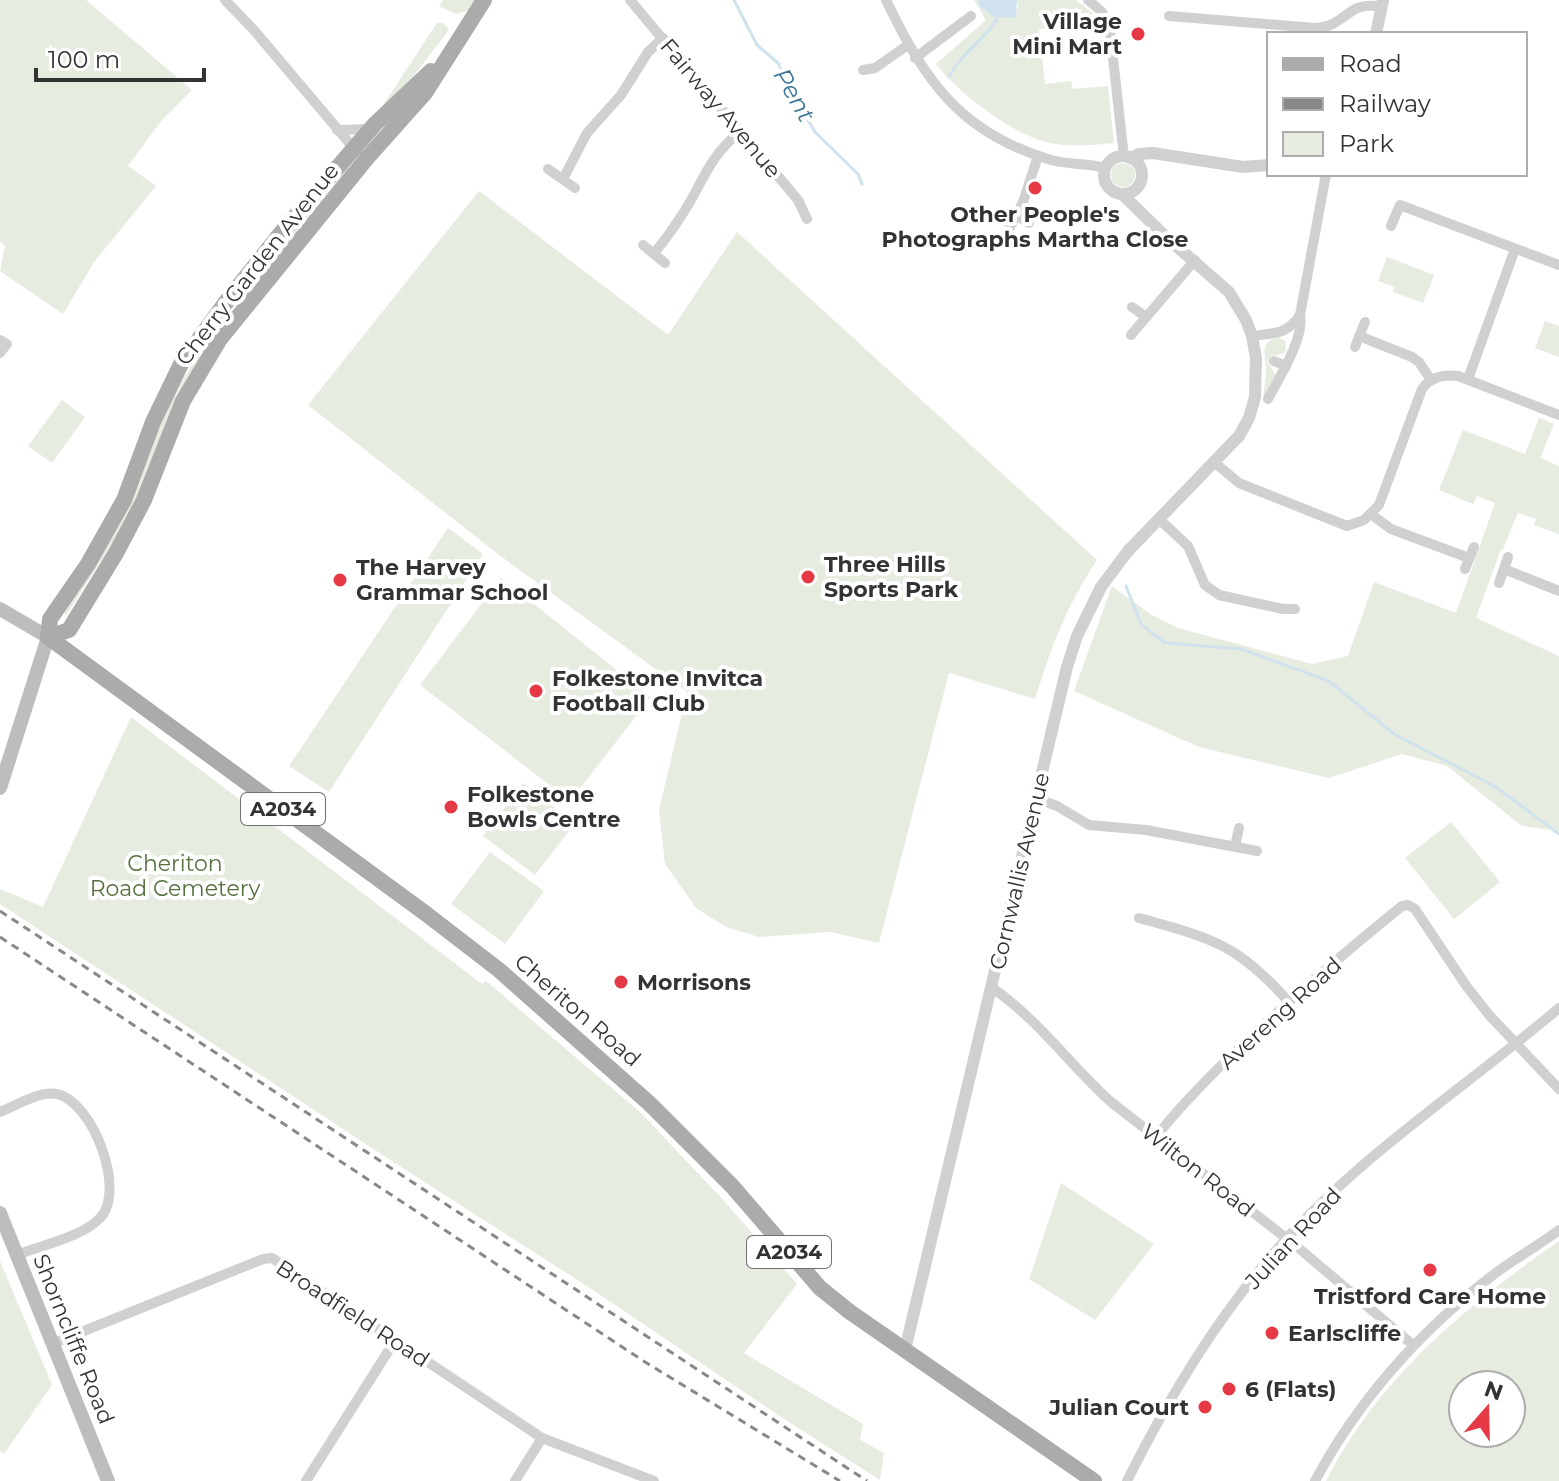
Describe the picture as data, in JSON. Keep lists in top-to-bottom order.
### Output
{
  "streets": {
    "main road": [
      "Cherry Garden Avenue",
      "A2034",
      "Cheriton Road",
      "Shorncliffe Road"
    ],
    "street": [
      "Fairway Avenue",
      "Cornwallis Avenue",
      "Avereng Road",
      "Wilton Road",
      "Julian Road",
      "Broadfield Road"
    ]
  },
  "crossings": [
    ["Cherry Garden Avenue", "Cheriton Road"],
    ["Cornwallis Avenue", "Cheriton Road"],
    ["Cornwallis Avenue", "Wilton Road"],
    ["Avereng Road", "Wilton Road"],
    ["Avereng Road", "Julian Road"],
    ["Wilton Road", "Julian Road"],
    ["Broadfield Road", "Shorncliffe Road"]
  ],
  "water": ["Pent"],
  "parks": ["Cheriton Road Cemetery"],
  "places": [
    "Village Mini Mart",
    "Other People's Photographs Martha Close",
    "Three Hills Sports Park",
    "The Harvey Grammar School",
    "Folkestone Invitca Football Club",
    "Folkestone Bowls Centre",
    "Morrisons",
    "Tristford Care Home",
    "Earlscliffe",
    "6 (Flats)",
    "Julian Court"
  ],
  "legend": ["Road", "Railway", "Park"],
  "scale_bar": "100 m",
  "north": "top"
}
